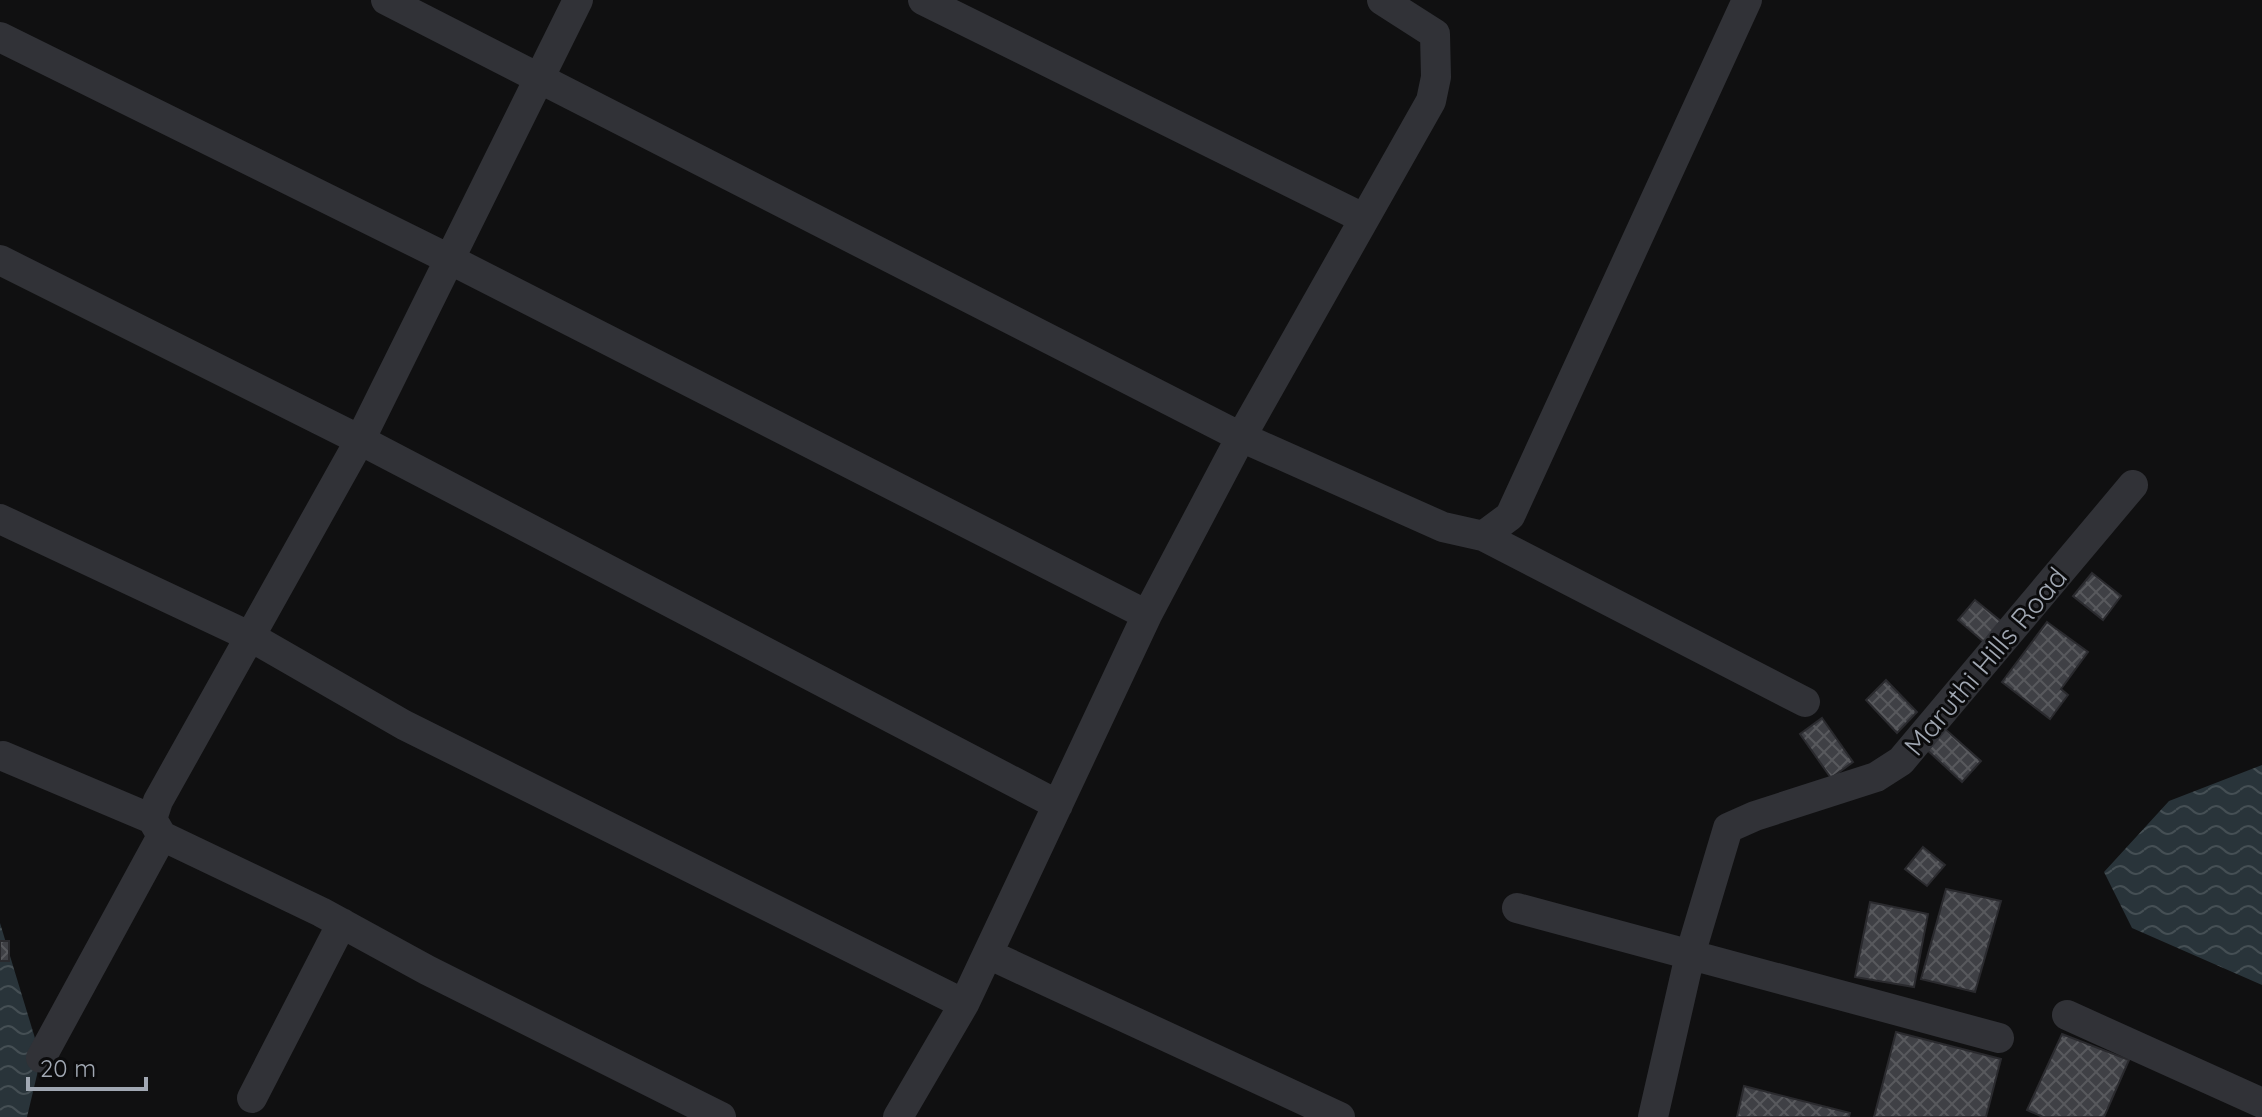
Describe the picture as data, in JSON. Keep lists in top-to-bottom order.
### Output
{
  "streets": {
    "street": ["Maruthi Hills Road"]
  },
  "scale_bar": "20 m"
}
